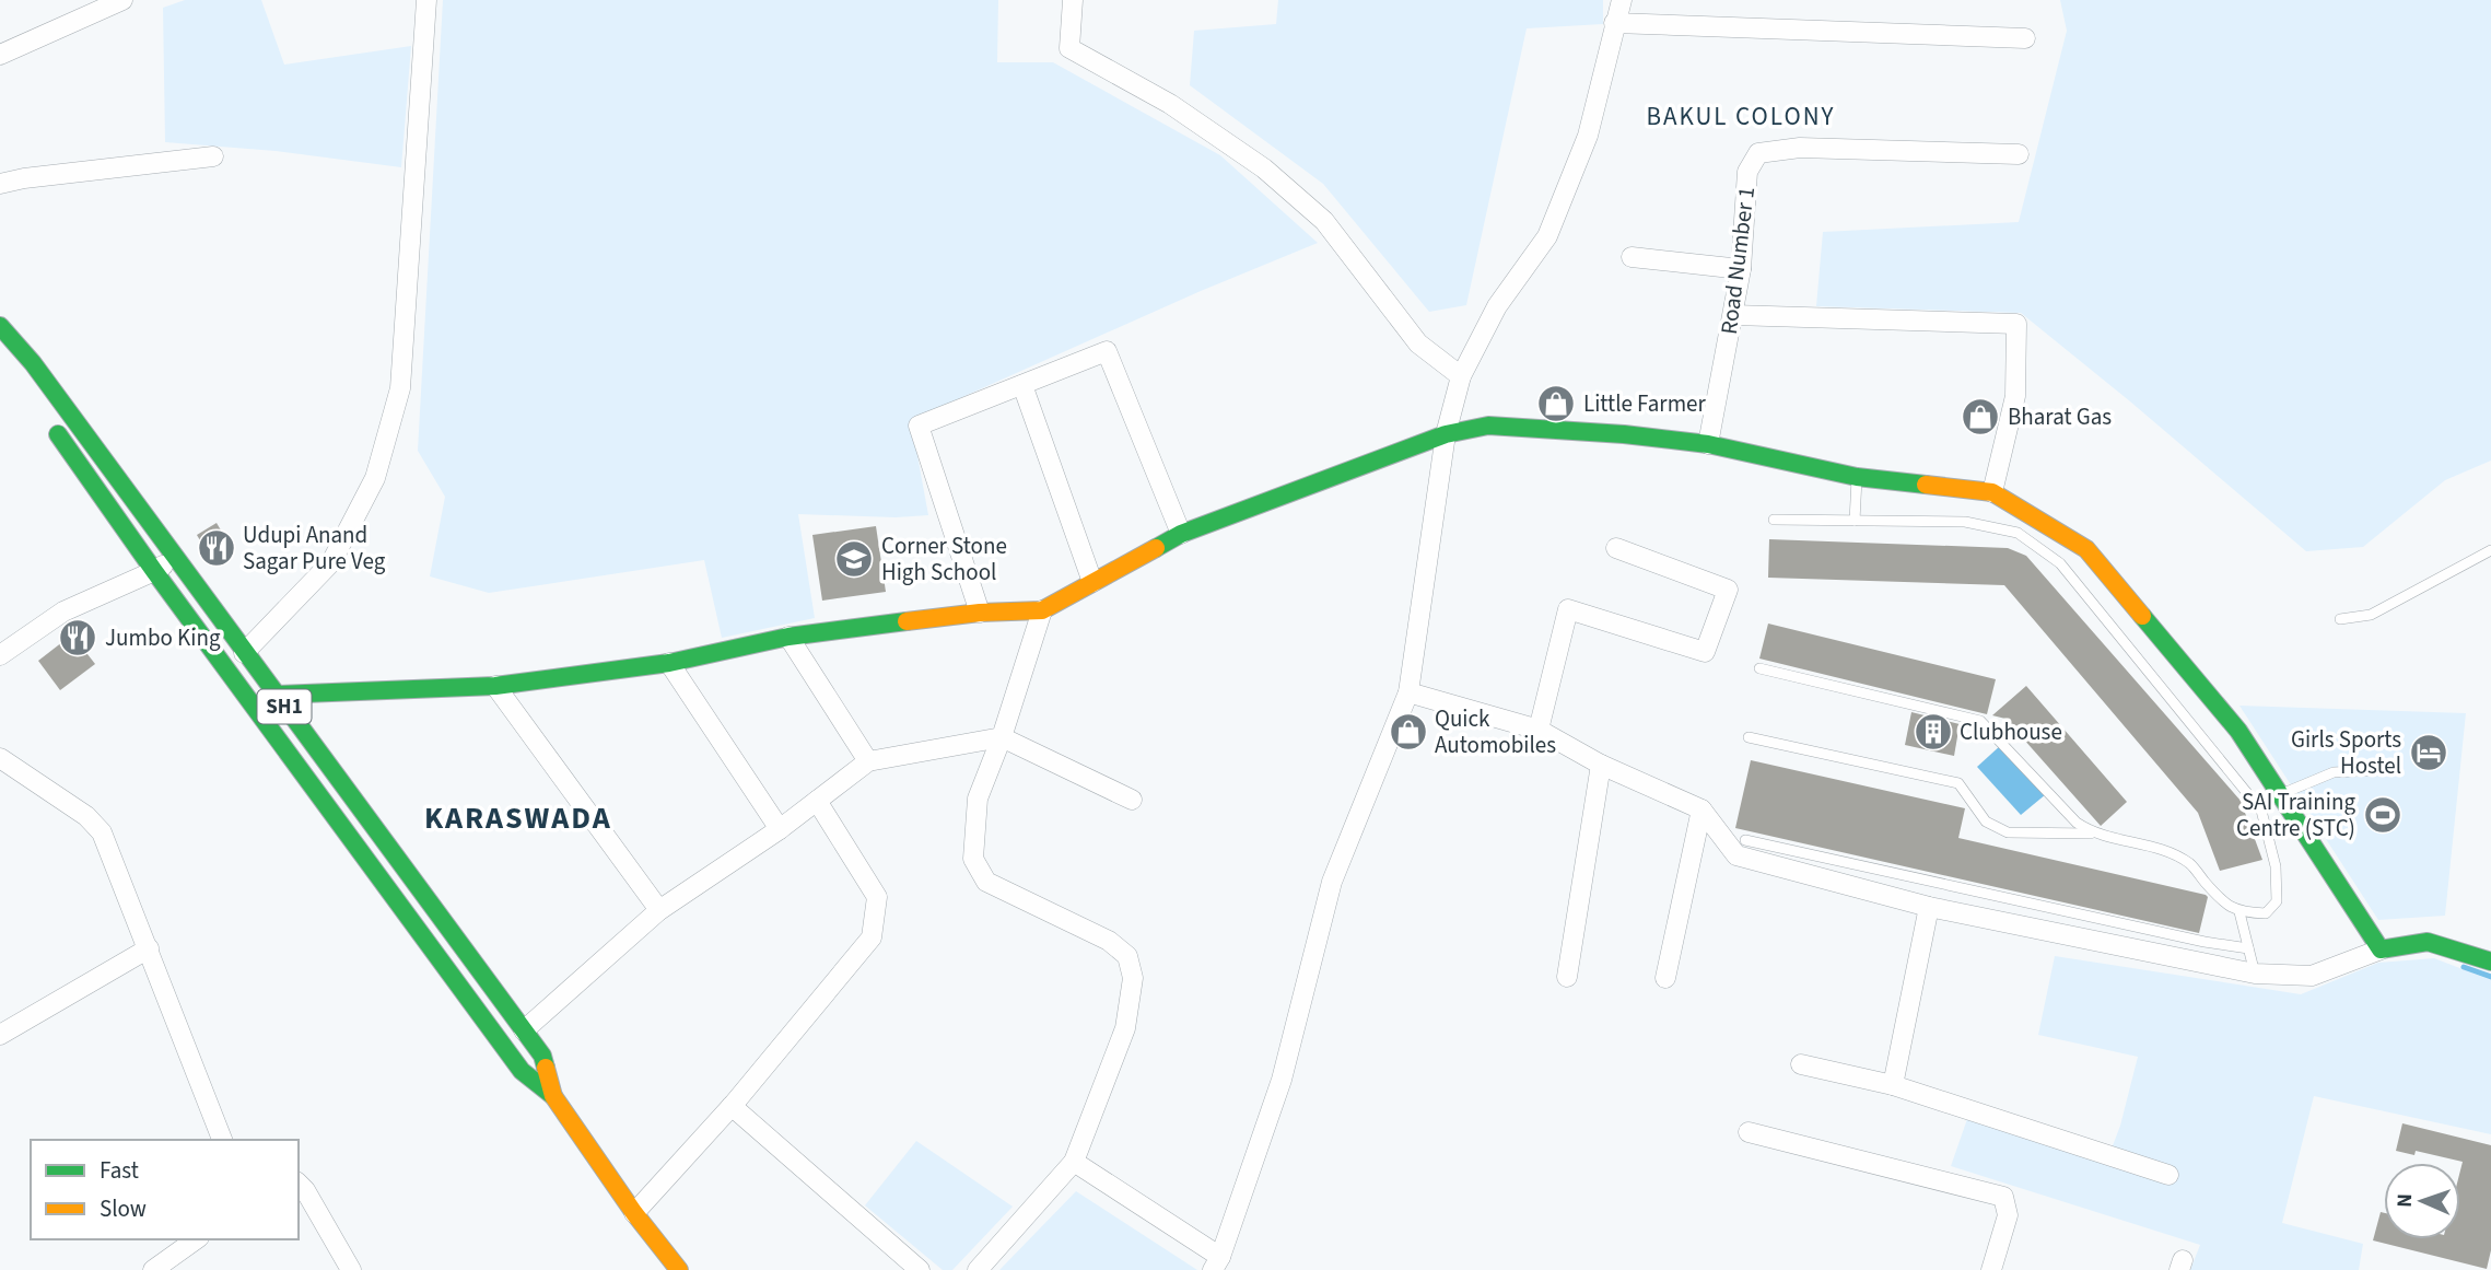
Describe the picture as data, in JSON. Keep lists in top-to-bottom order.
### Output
{
  "streets": {
    "street": ["Road Number 1", "SH1"]
  },
  "districts": ["BAKUL COLONY", "KARASWADA"],
  "places": {
    "shop": ["Little Farmer", "Bharat Gas", "Quick Automobiles"],
    "restaurant": ["Udupi Anand Sagar Pure Veg", "Jumbo King"],
    "school or university": ["Corner Stone High School"],
    "building": ["Clubhouse"],
    "hotel": ["Girls Sports Hostel"],
    "sports": ["SAI Training Centre (STC)"]
  },
  "legend": ["Fast", "Slow"],
  "north": "left"
}
